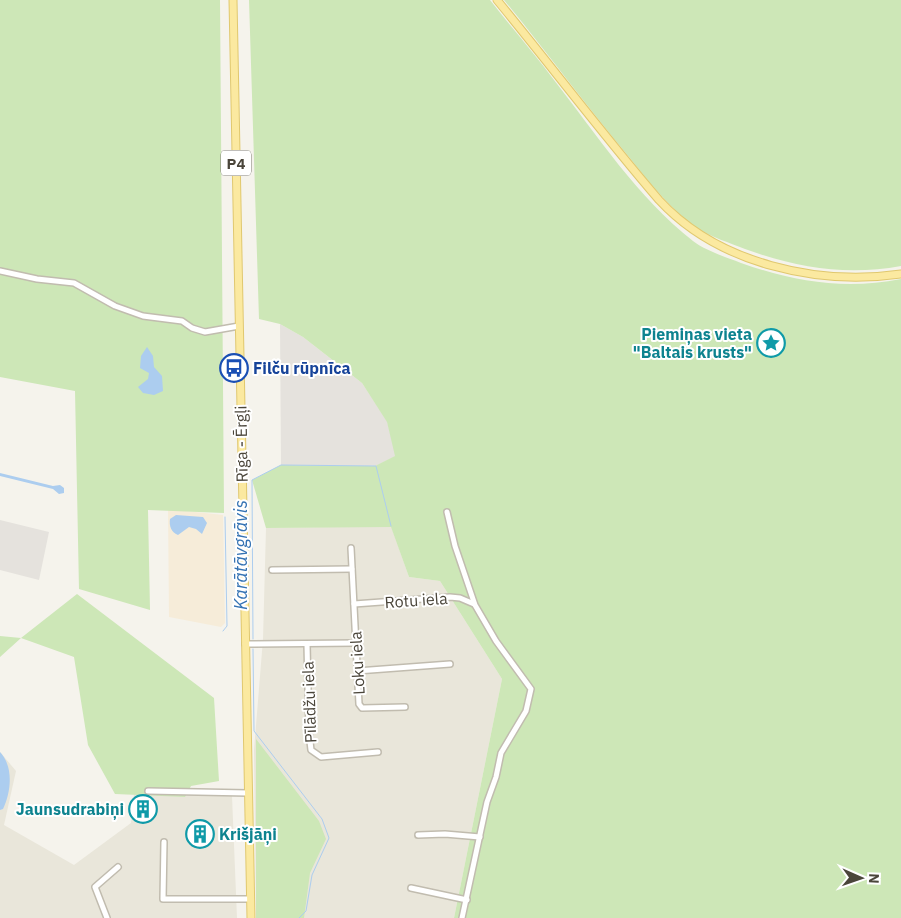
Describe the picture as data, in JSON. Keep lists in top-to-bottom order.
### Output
{
  "streets": {
    "main road": ["P4", "Rīga - Ērgļi"],
    "street": ["Rotu iela", "Loku iela", "Pīlādžu iela"]
  },
  "crossings": [
    ["Rotu iela", "Loku iela"]
  ],
  "water": ["Karātāvgrāvis"],
  "places": {
    "place": ["Piemiņas vieta \"Baltais krusts\""],
    "bus stop": ["Filču rūpnīca"],
    "building": ["Jaunsudrabiņi", "Krišjāņi"]
  },
  "north": "right"
}
